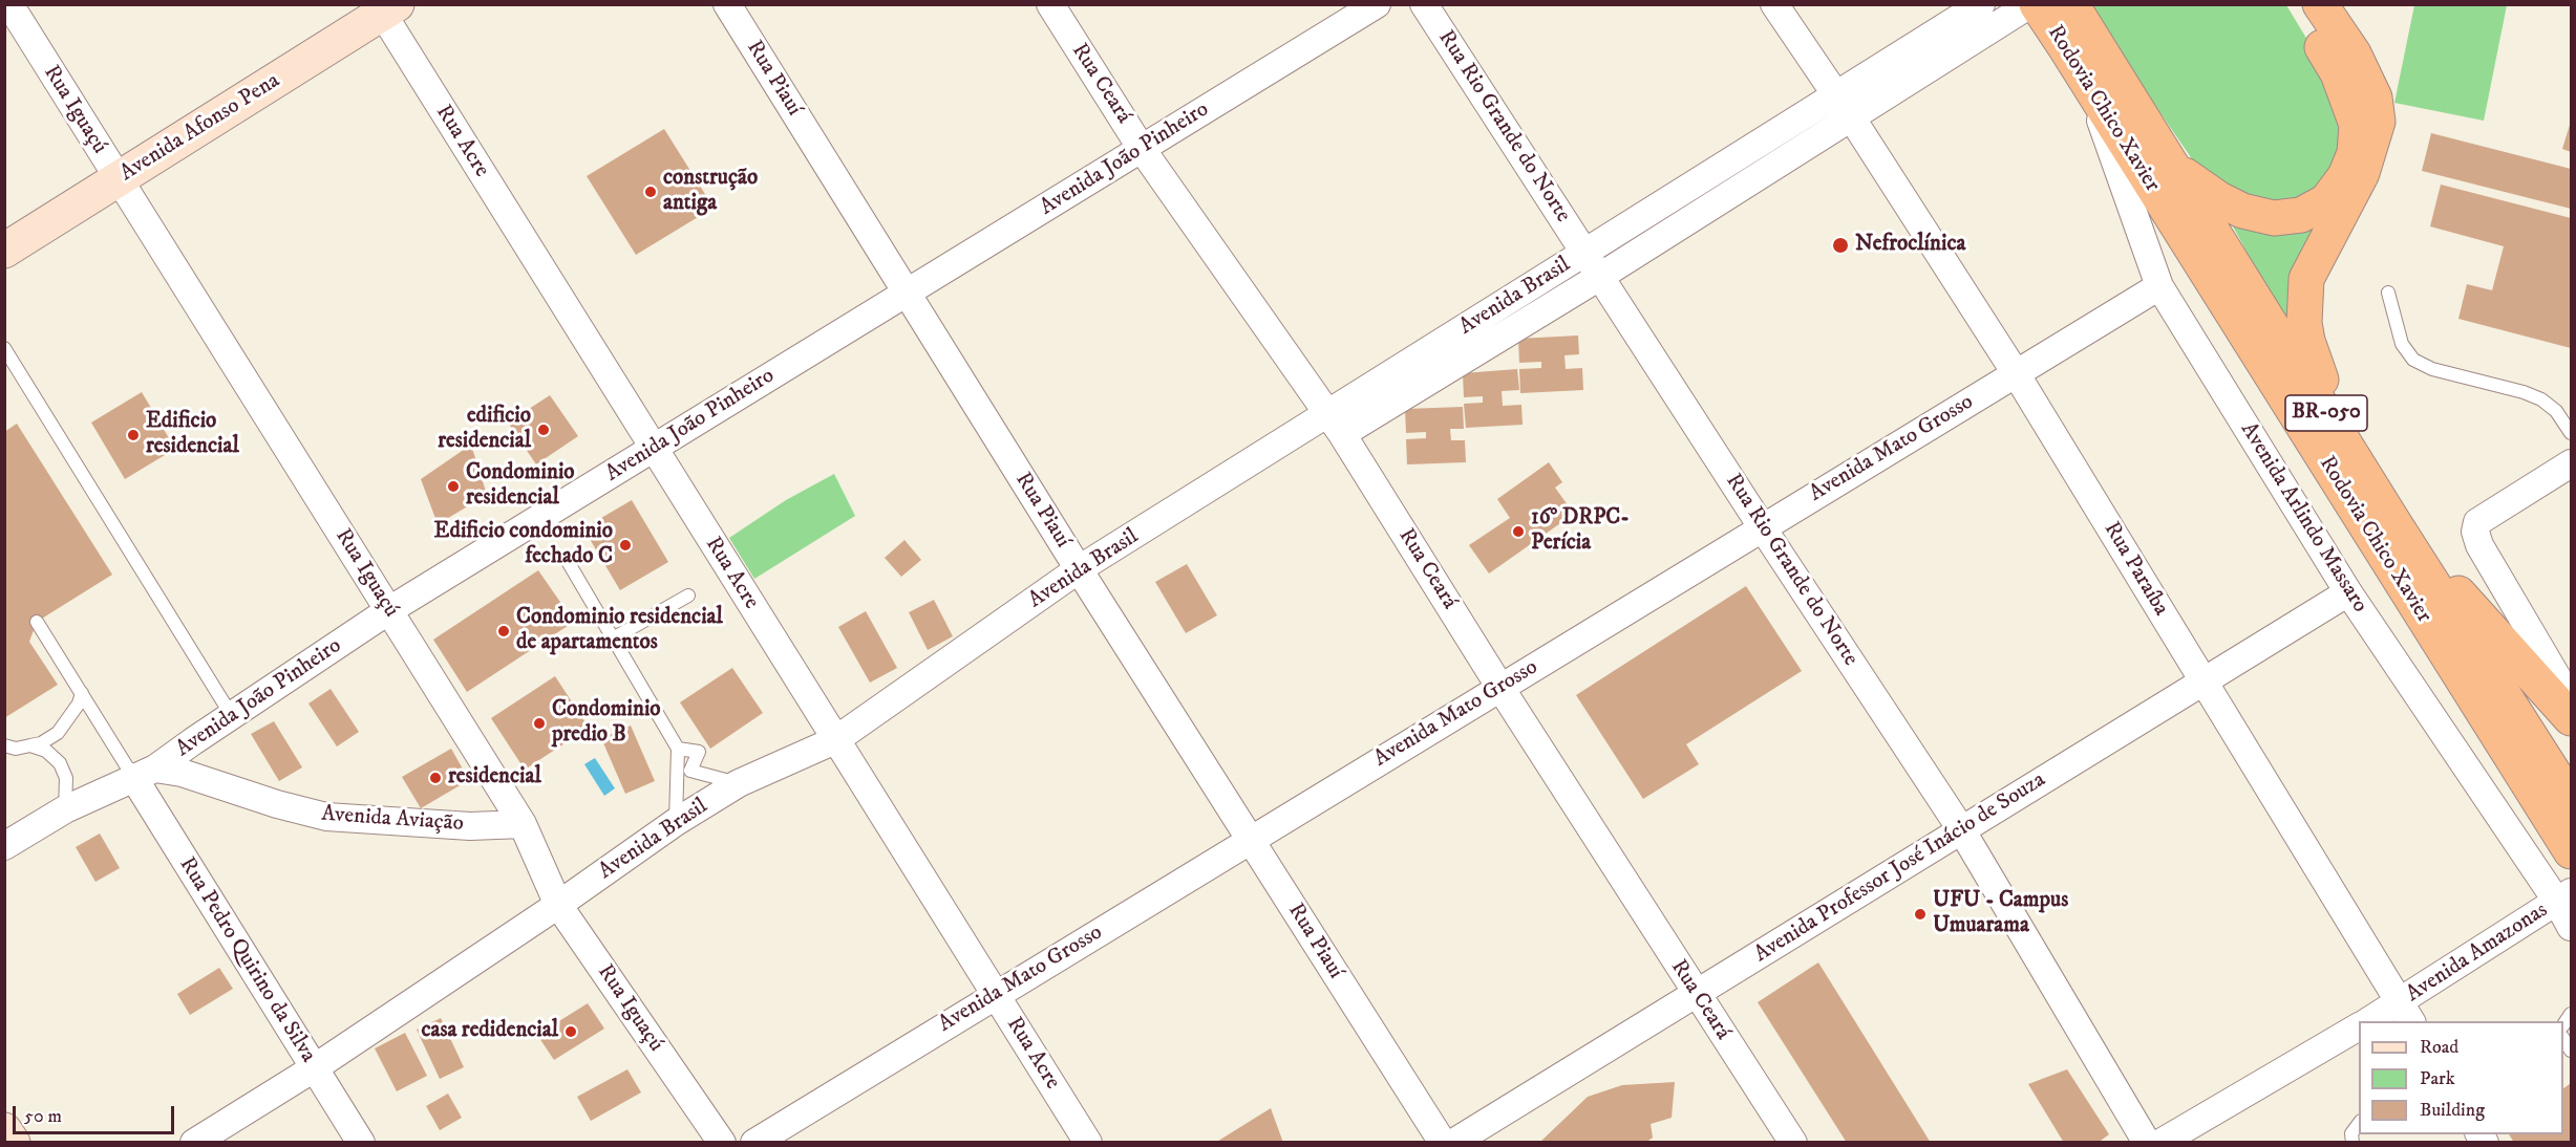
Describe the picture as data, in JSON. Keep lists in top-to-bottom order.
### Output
{
  "streets": {
    "highway": ["Rodovia Chico Xavier", "BR-050"],
    "street": [
      "Rua Piauí",
      "Rua Ceará",
      "Rua Iguaçú",
      "Rua Rio Grande do Norte",
      "Avenida Afonso Pena",
      "Rua Acre",
      "Avenida João Pinheiro",
      "Avenida Brasil",
      "Avenida Mato Grosso",
      "Avenida Arlindo Massaro",
      "Rua Paraíba",
      "Avenida Aviação",
      "Avenida Professor José Inácio de Souza",
      "Avenida Amazonas",
      "Rua Pedro Quirino da Silva"
    ]
  },
  "crossings": [
    ["Rua Piauí", "Avenida João Pinheiro"],
    ["Rua Piauí", "Avenida Brasil"],
    ["Rua Piauí", "Avenida Mato Grosso"],
    ["Rua Ceará", "Avenida João Pinheiro"],
    ["Rua Ceará", "Avenida Brasil"],
    ["Rua Ceará", "Avenida Mato Grosso"],
    ["Rua Ceará", "Avenida Professor José Inácio de Souza"],
    ["Rodovia Chico Xavier", "Avenida Arlindo Massaro"],
    ["Rua Iguaçú", "Avenida Afonso Pena"],
    ["Rua Iguaçú", "Avenida João Pinheiro"],
    ["Rua Iguaçú", "Avenida Brasil"],
    ["Rua Iguaçú", "Avenida Aviação"],
    ["Rua Rio Grande do Norte", "Avenida Brasil"],
    ["Rua Rio Grande do Norte", "Avenida Mato Grosso"],
    ["Rua Rio Grande do Norte", "Avenida Professor José Inácio de Souza"],
    ["Avenida Afonso Pena", "Rua Acre"],
    ["Rua Acre", "Avenida João Pinheiro"],
    ["Rua Acre", "Avenida Brasil"],
    ["Rua Acre", "Avenida Mato Grosso"],
    ["Avenida João Pinheiro", "Avenida Aviação"],
    ["Avenida João Pinheiro", "Rua Pedro Quirino da Silva"],
    ["Avenida Brasil", "Rua Paraíba"],
    ["Avenida Brasil", "Rua Pedro Quirino da Silva"],
    ["Avenida Mato Grosso", "Avenida Arlindo Massaro"],
    ["Avenida Mato Grosso", "Rua Paraíba"],
    ["Avenida Arlindo Massaro", "Avenida Professor José Inácio de Souza"],
    ["Avenida Arlindo Massaro", "Avenida Amazonas"],
    ["Rua Paraíba", "Avenida Professor José Inácio de Souza"],
    ["Rua Paraíba", "Avenida Amazonas"],
    ["Avenida Aviação", "Rua Pedro Quirino da Silva"]
  ],
  "places": [
    "construção antiga",
    "Nefroclínica",
    "edificio residencial",
    "Edificio residencial",
    "Condominio residencial",
    "16° DRPC- Perícia",
    "Edificio condominio fechado C",
    "Condominio residencial de apartamentos",
    "Condominio predio B",
    "residencial",
    "UFU - Campus Umuarama",
    "casa redidencial"
  ],
  "legend": ["Road", "Park", "Building"],
  "scale_bar": "50 m"
}
